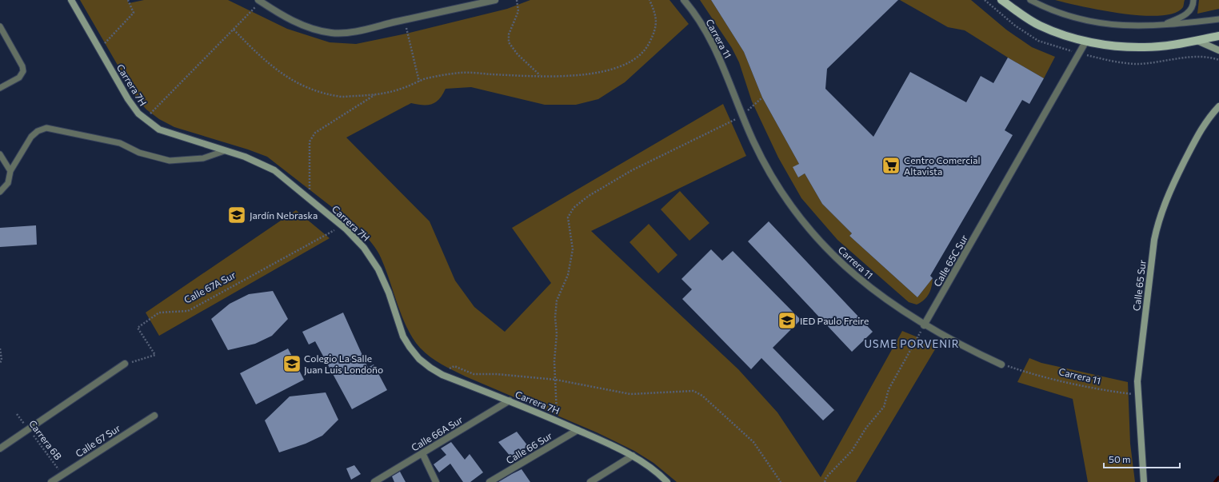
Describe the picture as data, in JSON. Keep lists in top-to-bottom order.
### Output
{
  "streets": {
    "street": [
      "Carrera 11",
      "Carrera 7H",
      "Calle 65C Sur",
      "Calle 65 Sur",
      "Calle 66A Sur",
      "Calle 67 Sur",
      "Calle 66 Sur"
    ],
    "path": ["Calle 67A Sur", "Carrera 6B"]
  },
  "crossings": [
    ["Carrera 11", "Calle 65C Sur"],
    ["Carrera 11", "Calle 65 Sur"],
    ["Carrera 7H", "Calle 67A Sur"],
    ["Carrera 7H", "Calle 66A Sur"],
    ["Carrera 7H", "Calle 66 Sur"],
    ["Carrera 6B", "Calle 67 Sur"]
  ],
  "districts": ["USME PORVENIR"],
  "places": {
    "supermarket": ["Centro Comercial Altavista"],
    "school or university": ["Jardín Nebraska", "IED Paulo Freire", "Colegio La Salle Juan Luis Londoño"]
  },
  "scale_bar": "50 m"
}
